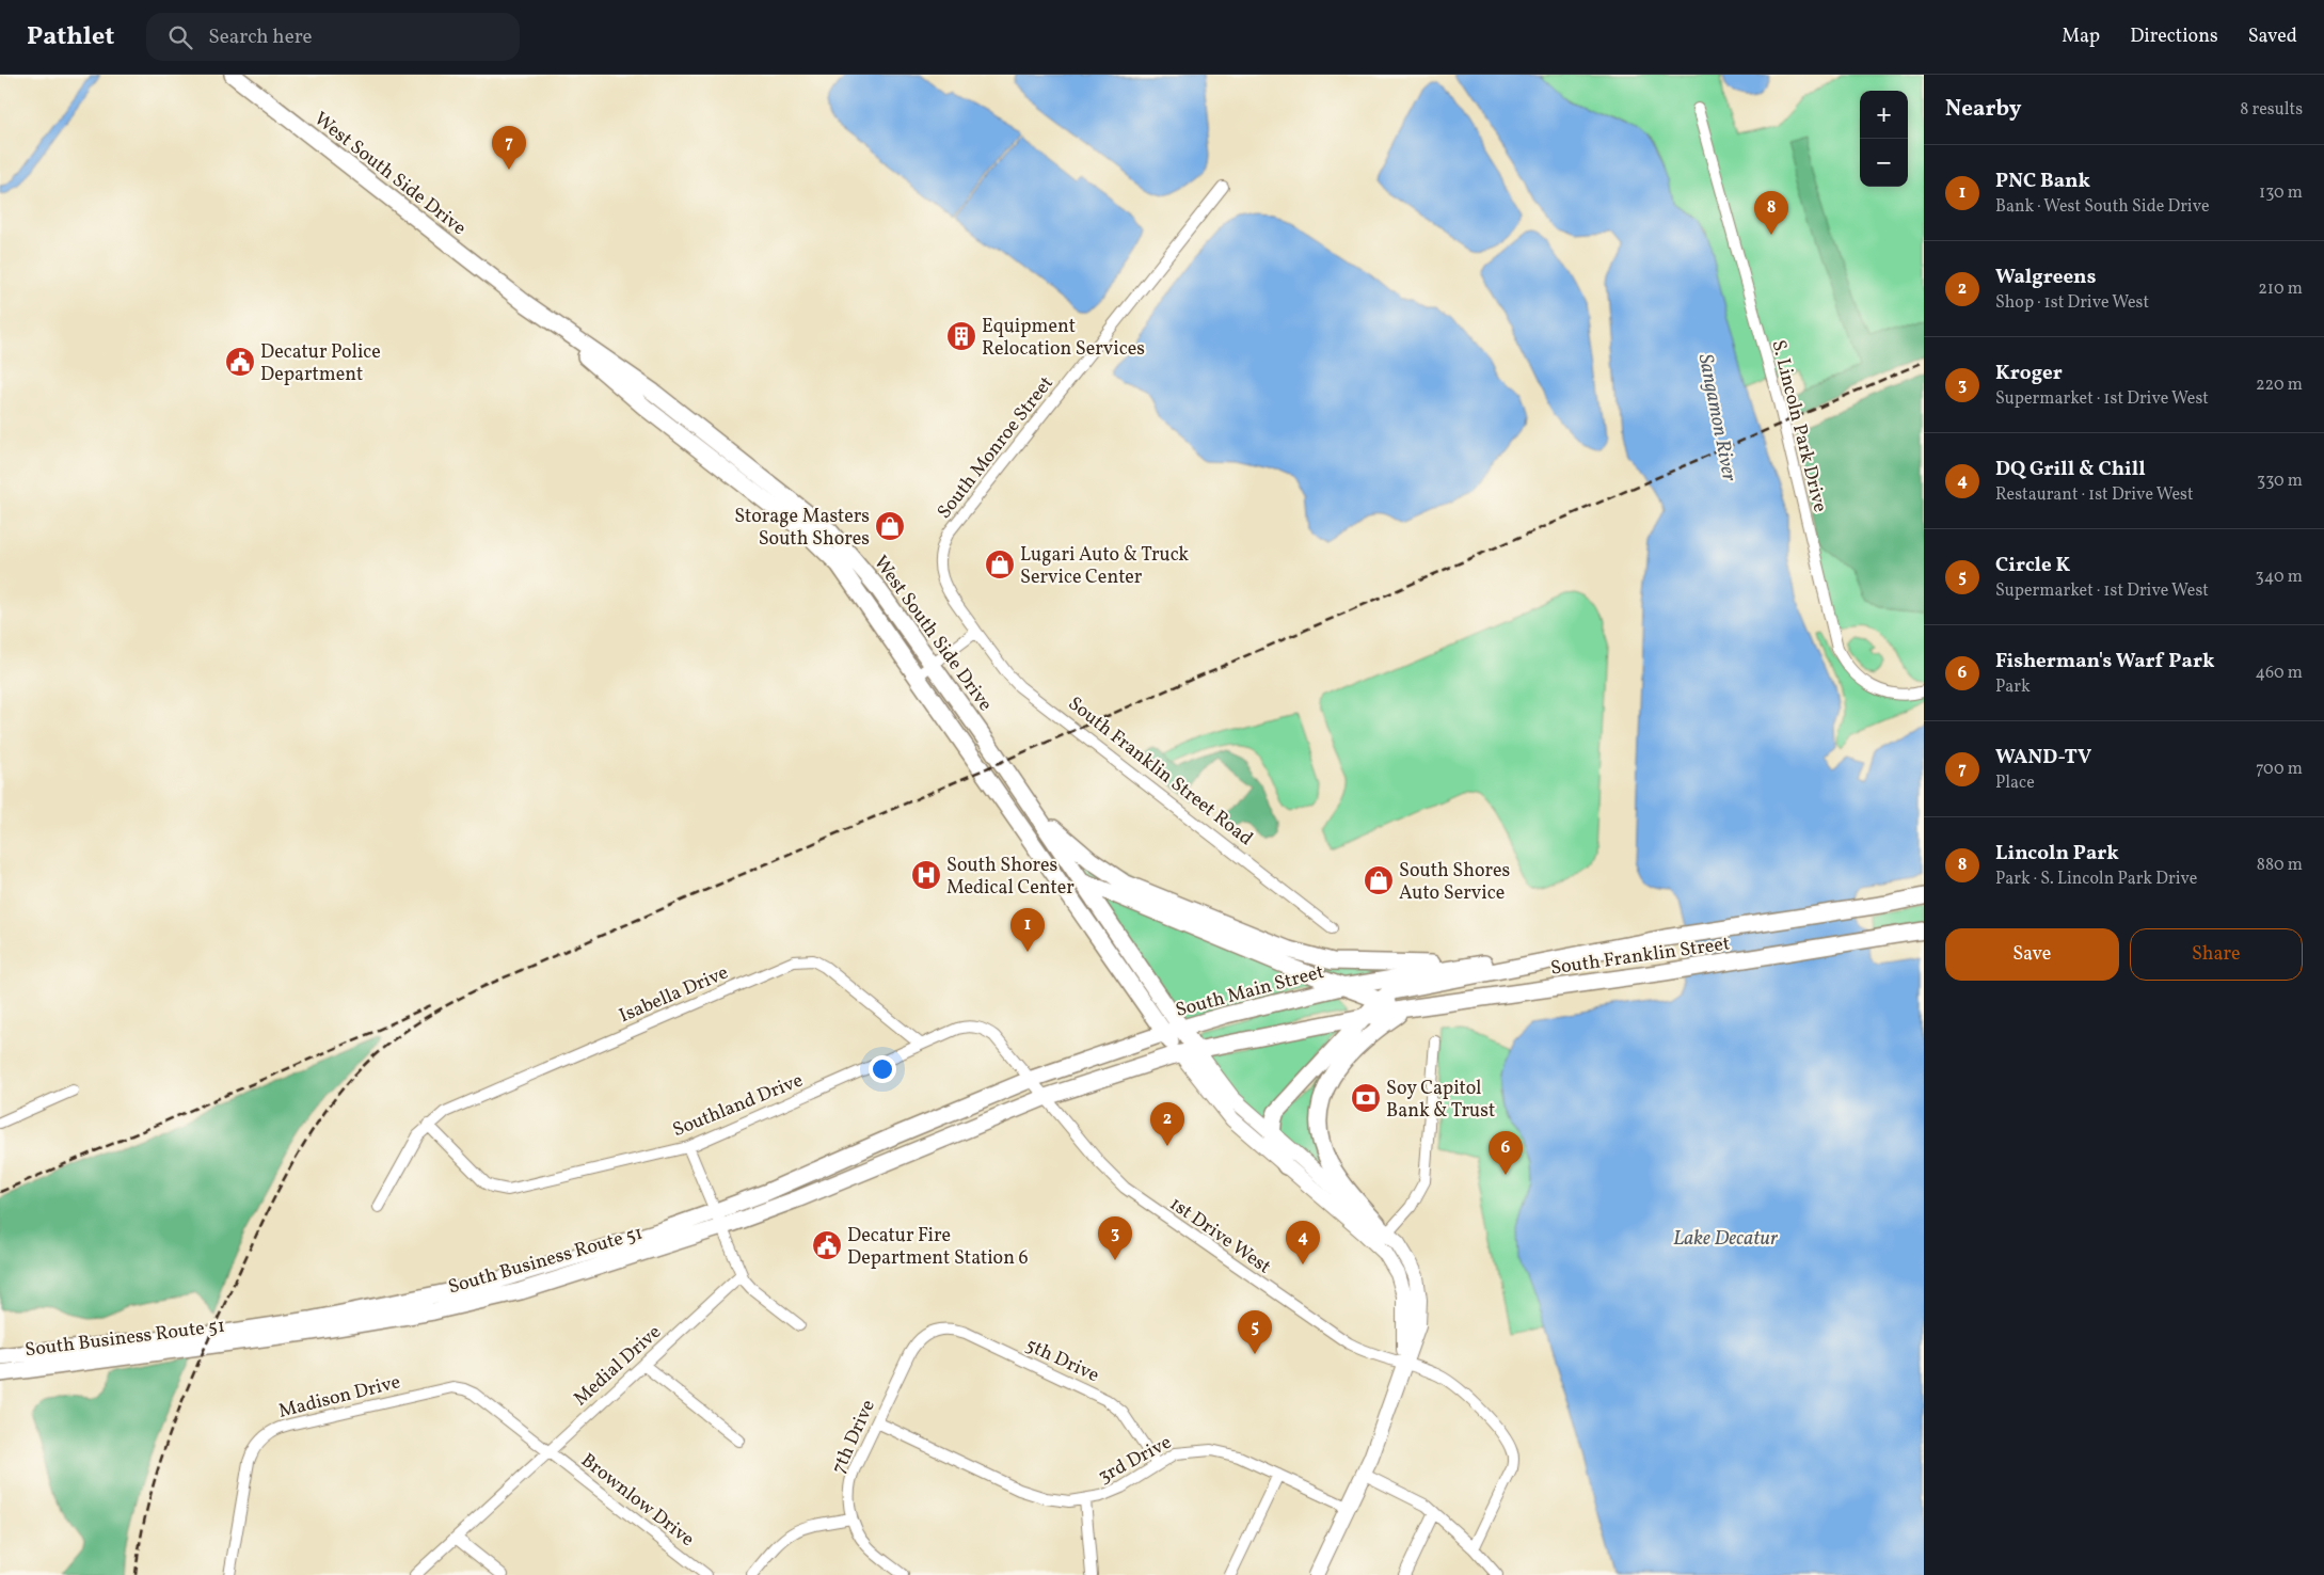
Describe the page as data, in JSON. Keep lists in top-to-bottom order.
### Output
{
  "streets": {
    "main road": [
      "West South Side Drive",
      "South Franklin Street",
      "South Main Street",
      "South Business Route 51"
    ],
    "street": [
      "S. Lincoln Park Drive",
      "South Monroe Street",
      "South Franklin Street Road",
      "Isabella Drive",
      "Southland Drive",
      "1st Drive West",
      "5th Drive",
      "Medial Drive",
      "Madison Drive",
      "7th Drive",
      "3rd Drive",
      "Brownlow Drive"
    ]
  },
  "crossings": [
    ["West South Side Drive", "South Main Street"],
    ["South Monroe Street", "South Franklin Street Road"],
    ["South Main Street", "Southland Drive"],
    ["South Main Street", "South Business Route 51"],
    ["Isabella Drive", "Southland Drive"],
    ["Southland Drive", "1st Drive West"],
    ["Southland Drive", "South Business Route 51"],
    ["1st Drive West", "South Business Route 51"],
    ["5th Drive", "7th Drive"],
    ["5th Drive", "3rd Drive"],
    ["Medial Drive", "Madison Drive"],
    ["Medial Drive", "Brownlow Drive"],
    ["Madison Drive", "Brownlow Drive"],
    ["7th Drive", "3rd Drive"]
  ],
  "water": ["Sangamon River", "Lake Decatur"],
  "places": {
    "building": ["Equipment Relocation Services"],
    "public building": ["Decatur Police Department", "Decatur Fire Department Station 6"],
    "shop": ["Storage Masters South Shores", "Lugari Auto & Truck Service Center", "South Shores Auto Service"],
    "hospital": ["South Shores Medical Center"],
    "bank": ["Soy Capitol Bank & Trust"]
  },
  "page": {
    "header": "Pathlet",
    "search": "Search here",
    "nav": ["Map", "Directions", "Saved"],
    "heading": ["Nearby", "8 results"],
    "map_buttons": ["+", "−"],
    "pins": [
      "7",
      "8",
      "1",
      "2",
      "6",
      "3",
      "4",
      "5"
    ],
    "list": [
      {
        "mark": "1",
        "name": "PNC Bank",
        "note": "Bank · West South Side Drive",
        "value": "130 m"
      },
      {
        "mark": "2",
        "name": "Walgreens",
        "note": "Shop · 1st Drive West",
        "value": "210 m"
      },
      {
        "mark": "3",
        "name": "Kroger",
        "note": "Supermarket · 1st Drive West",
        "value": "220 m"
      },
      {
        "mark": "4",
        "name": "DQ Grill & Chill",
        "note": "Restaurant · 1st Drive West",
        "value": "330 m"
      },
      {
        "mark": "5",
        "name": "Circle K",
        "note": "Supermarket · 1st Drive West",
        "value": "340 m"
      },
      {
        "mark": "6",
        "name": "Fisherman's Warf Park",
        "note": "Park",
        "value": "460 m"
      },
      {
        "mark": "7",
        "name": "WAND-TV",
        "note": "Place",
        "value": "700 m"
      },
      {
        "mark": "8",
        "name": "Lincoln Park",
        "note": "Park · S. Lincoln Park Drive",
        "value": "880 m"
      }
    ],
    "buttons": ["Save", "Share"]
  }
}
